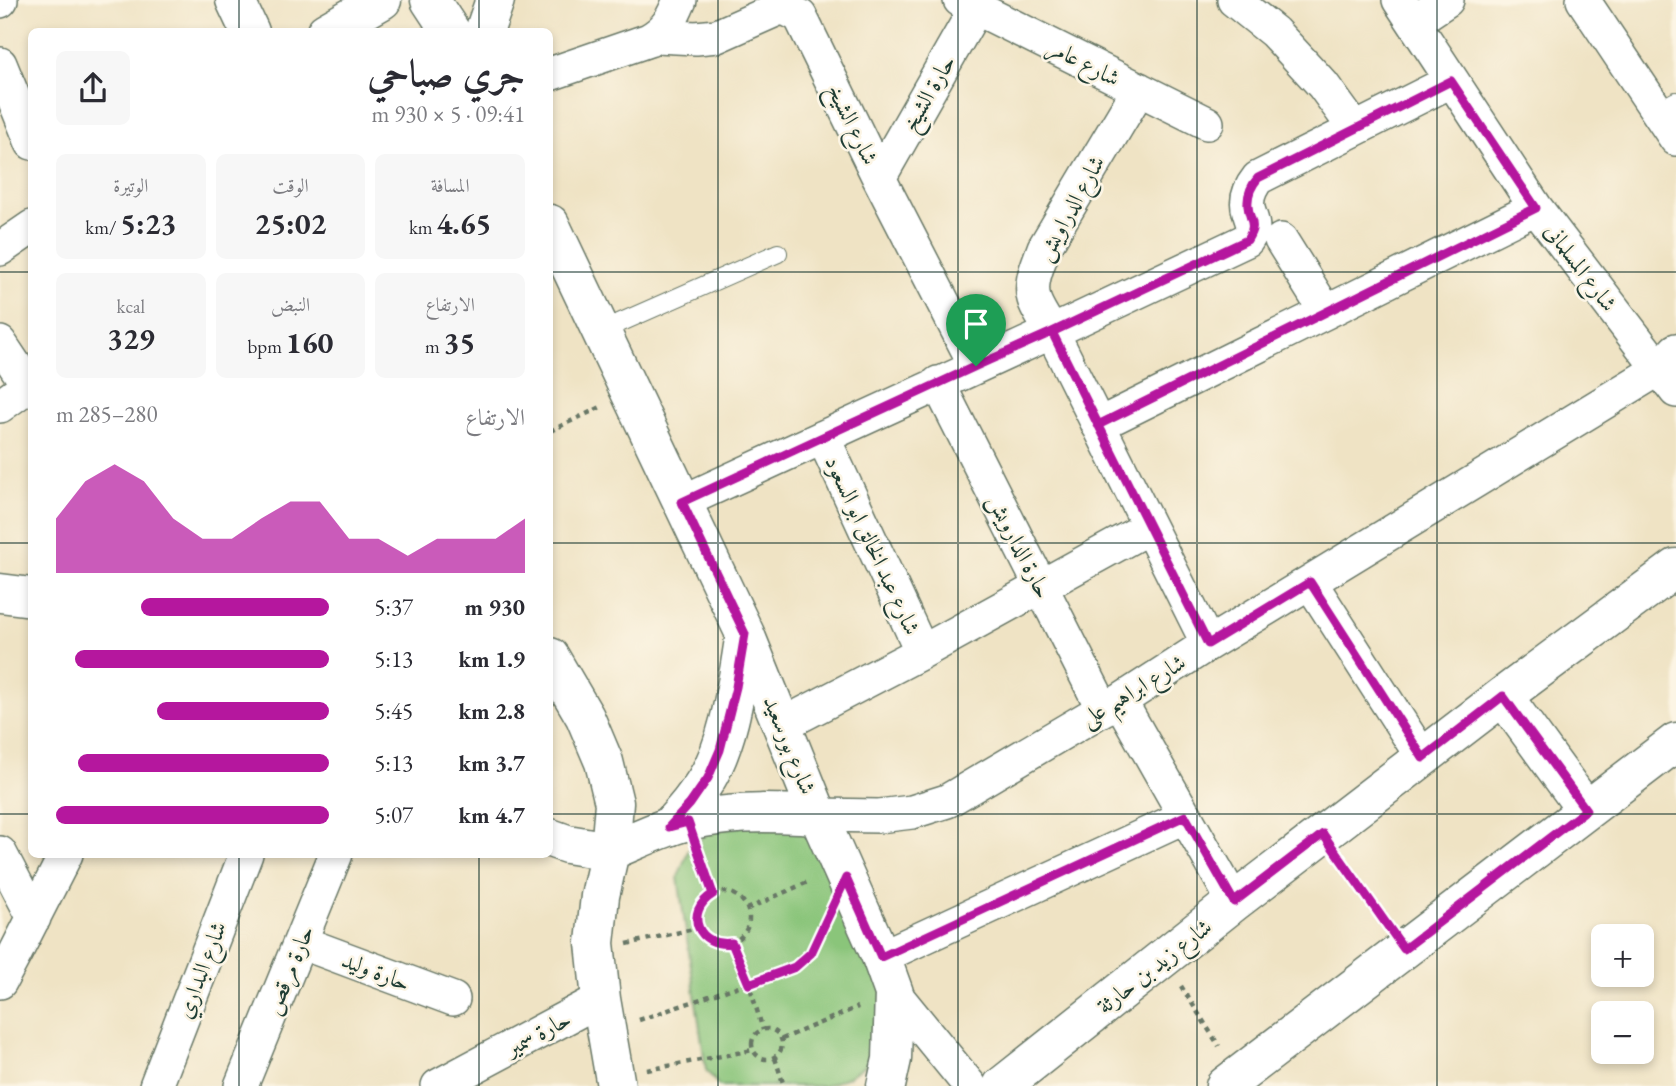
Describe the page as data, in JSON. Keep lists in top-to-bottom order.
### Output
{
  "streets": {
    "main road": ["شارع بورسعيد", "شارع زيد بن حارثة"],
    "street": [
      "شارع عامر",
      "حارة الشيخ",
      "شارع الشيخ",
      "شارع الدراويش",
      "شارع المسلمانى",
      "شارع عبد الخالق ابو السعود",
      "حارة الدارويش",
      "شارع ابراهيم على",
      "شارع البداري",
      "حارة مرقص",
      "حارة وليد",
      "حارة سمير"
    ]
  },
  "crossings": [
    ["شارع عامر", "حارة الشيخ"],
    ["شارع عامر", "شارع الدراويش"],
    ["حارة الشيخ", "شارع الشيخ"],
    ["شارع الدراويش", "شارع ابراهيم على"],
    ["شارع المسلمانى", "شارع ابراهيم على"],
    ["حارة الدارويش", "شارع ابراهيم على"],
    ["حارة الدارويش", "شارع زيد بن حارثة"],
    ["شارع ابراهيم على", "شارع بورسعيد"],
    ["حارة مرقص", "حارة وليد"]
  ],
  "page": {
    "heading": ["جري صباحي", "09:41 · 5 × 930 m"],
    "stats": [
      ["المسافة", "4.65 km"],
      ["الوقت", "25:02"],
      ["الوتيرة", "5:23 /km"],
      ["الارتفاع", "35 m"],
      ["النبض", "160 bpm"],
      ["kcal", "329"]
    ],
    "chart": ["الارتفاع", "280–285 m"],
    "list": [
      {
        "name": "930 m",
        "note": "5:37"
      },
      {
        "name": "1.9 km",
        "note": "5:13"
      },
      {
        "name": "2.8 km",
        "note": "5:45"
      },
      {
        "name": "3.7 km",
        "note": "5:13"
      },
      {
        "name": "4.7 km",
        "note": "5:07"
      }
    ],
    "map_buttons": ["+", "−"]
  }
}
